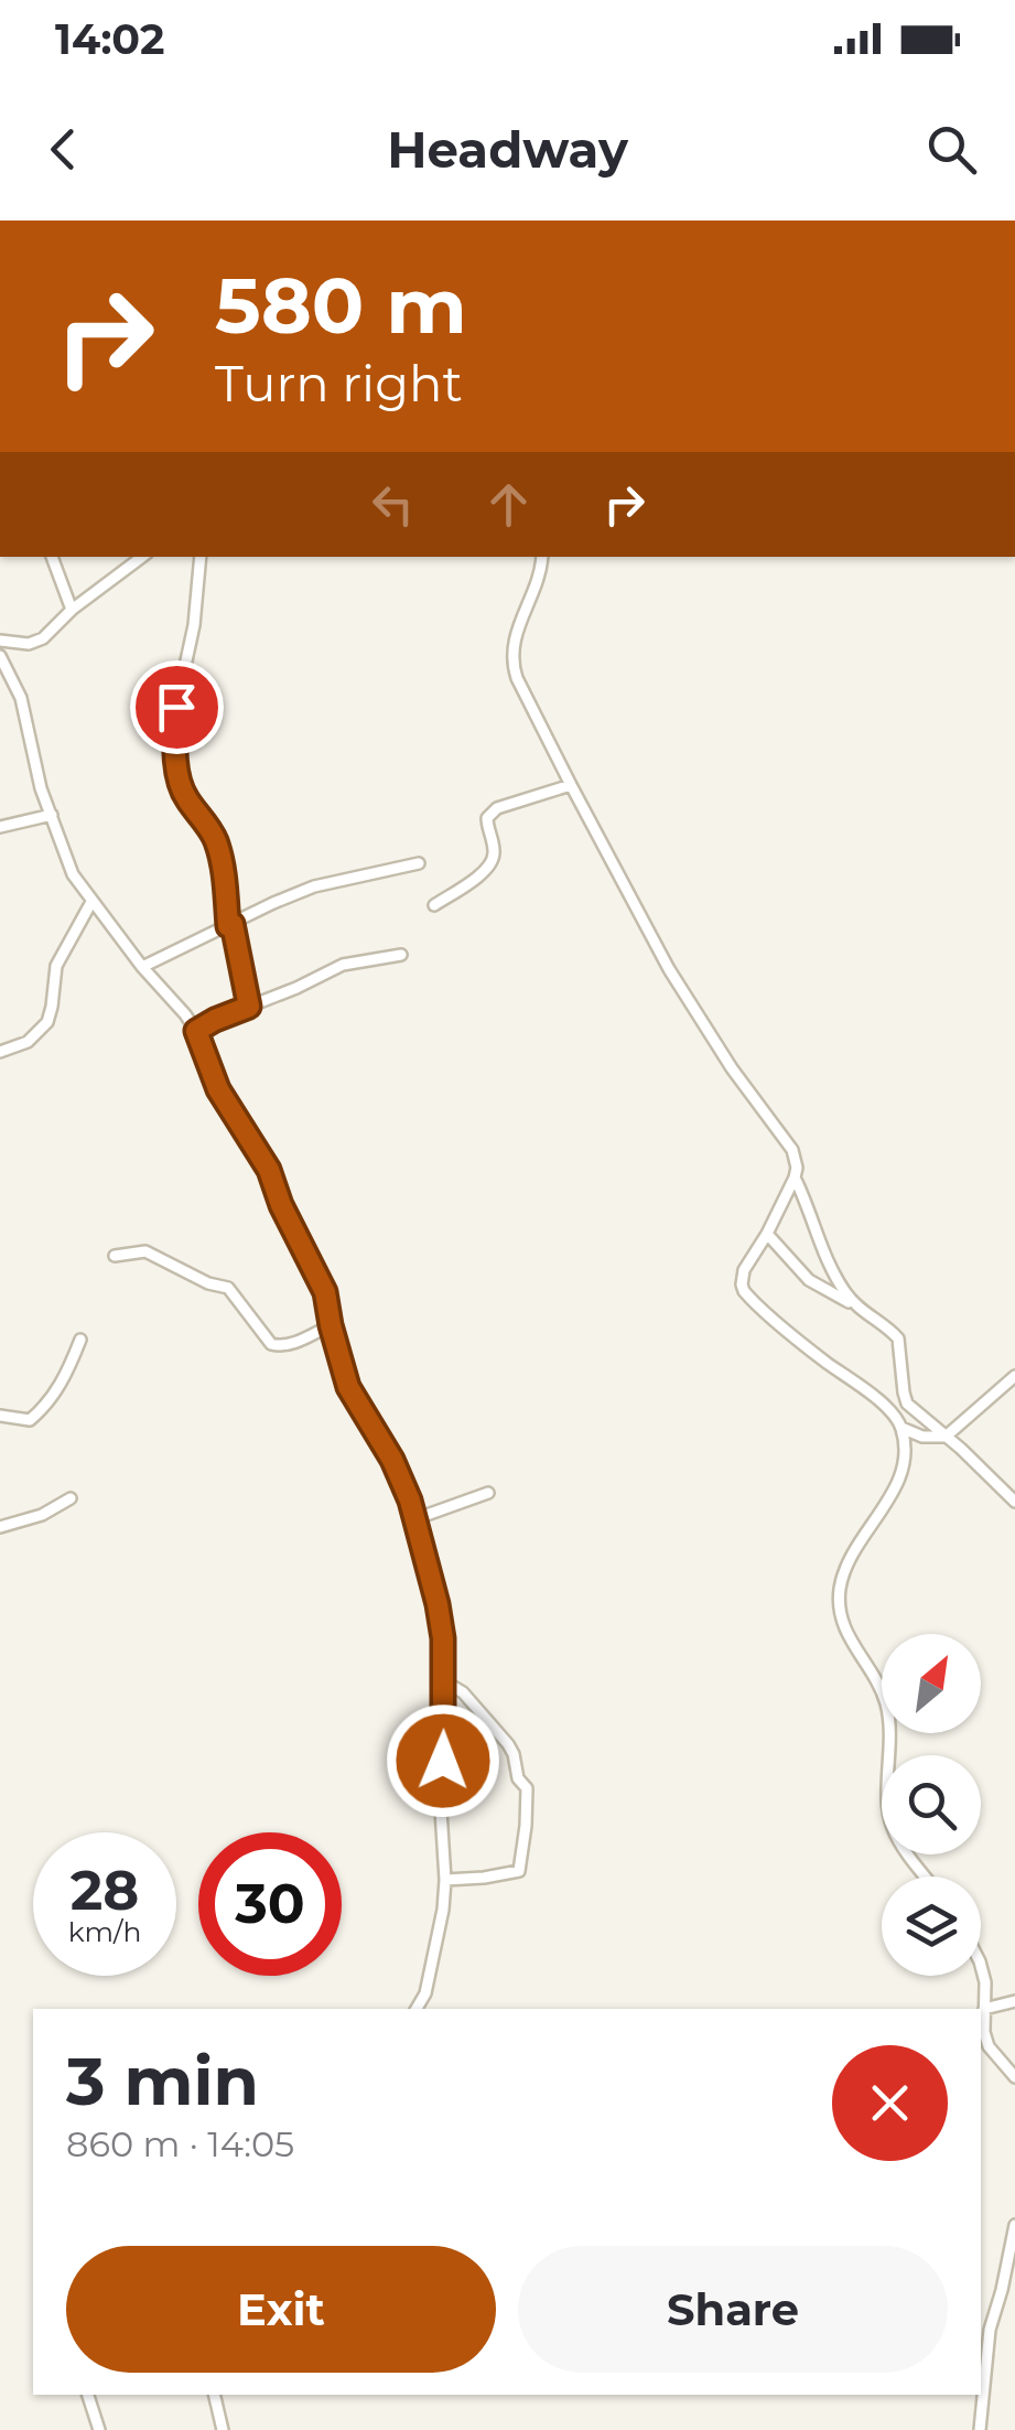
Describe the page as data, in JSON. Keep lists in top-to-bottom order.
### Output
{
  "north": "top right",
  "page": {
    "status": "14:02",
    "header": "Headway",
    "turn": ["580 m", "Turn right"],
    "speed": "28 km/h",
    "limit": "30",
    "heading": ["3 min", "860 m · 14:05"],
    "buttons": ["Exit", "Share"]
  }
}
